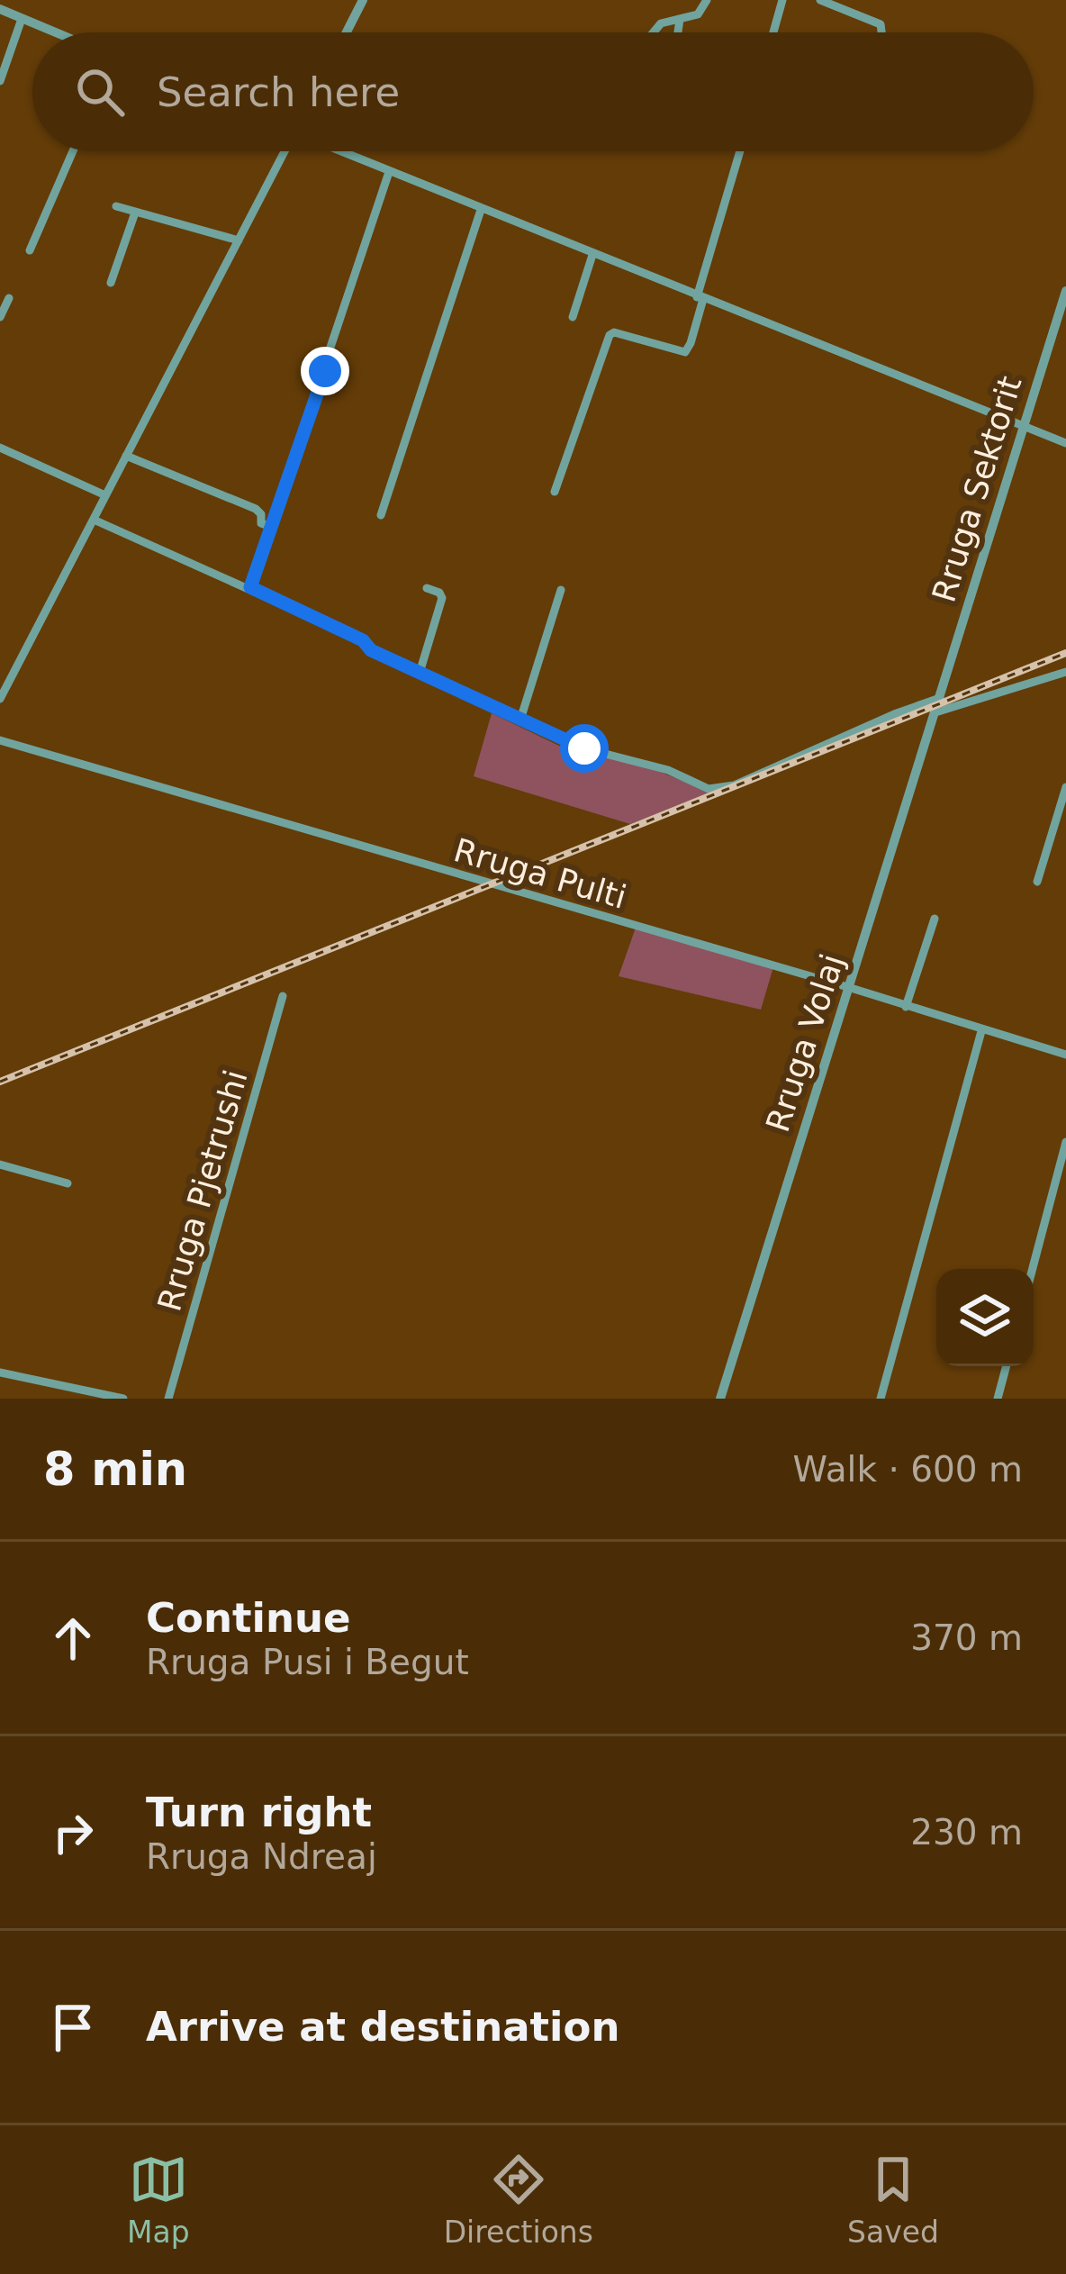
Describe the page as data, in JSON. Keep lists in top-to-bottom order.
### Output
{
  "streets": {
    "street": [
      "Rruga Sektorit",
      "Rruga Pulti",
      "Rruga Volaj",
      "Rruga Pjetrushi"
    ]
  },
  "crossings": [
    ["Rruga Sektorit", "Rruga Volaj"],
    ["Rruga Pulti", "Rruga Volaj"]
  ],
  "page": {
    "search": "Search here",
    "heading": ["8 min", "Walk · 600 m"],
    "list": [
      ["Continue", "Rruga Pusi i Begut", "370 m"],
      ["Turn right", "Rruga Ndreaj", "230 m"],
      "Arrive at destination"
    ],
    "nav": ["Map", "Directions", "Saved"]
  }
}
